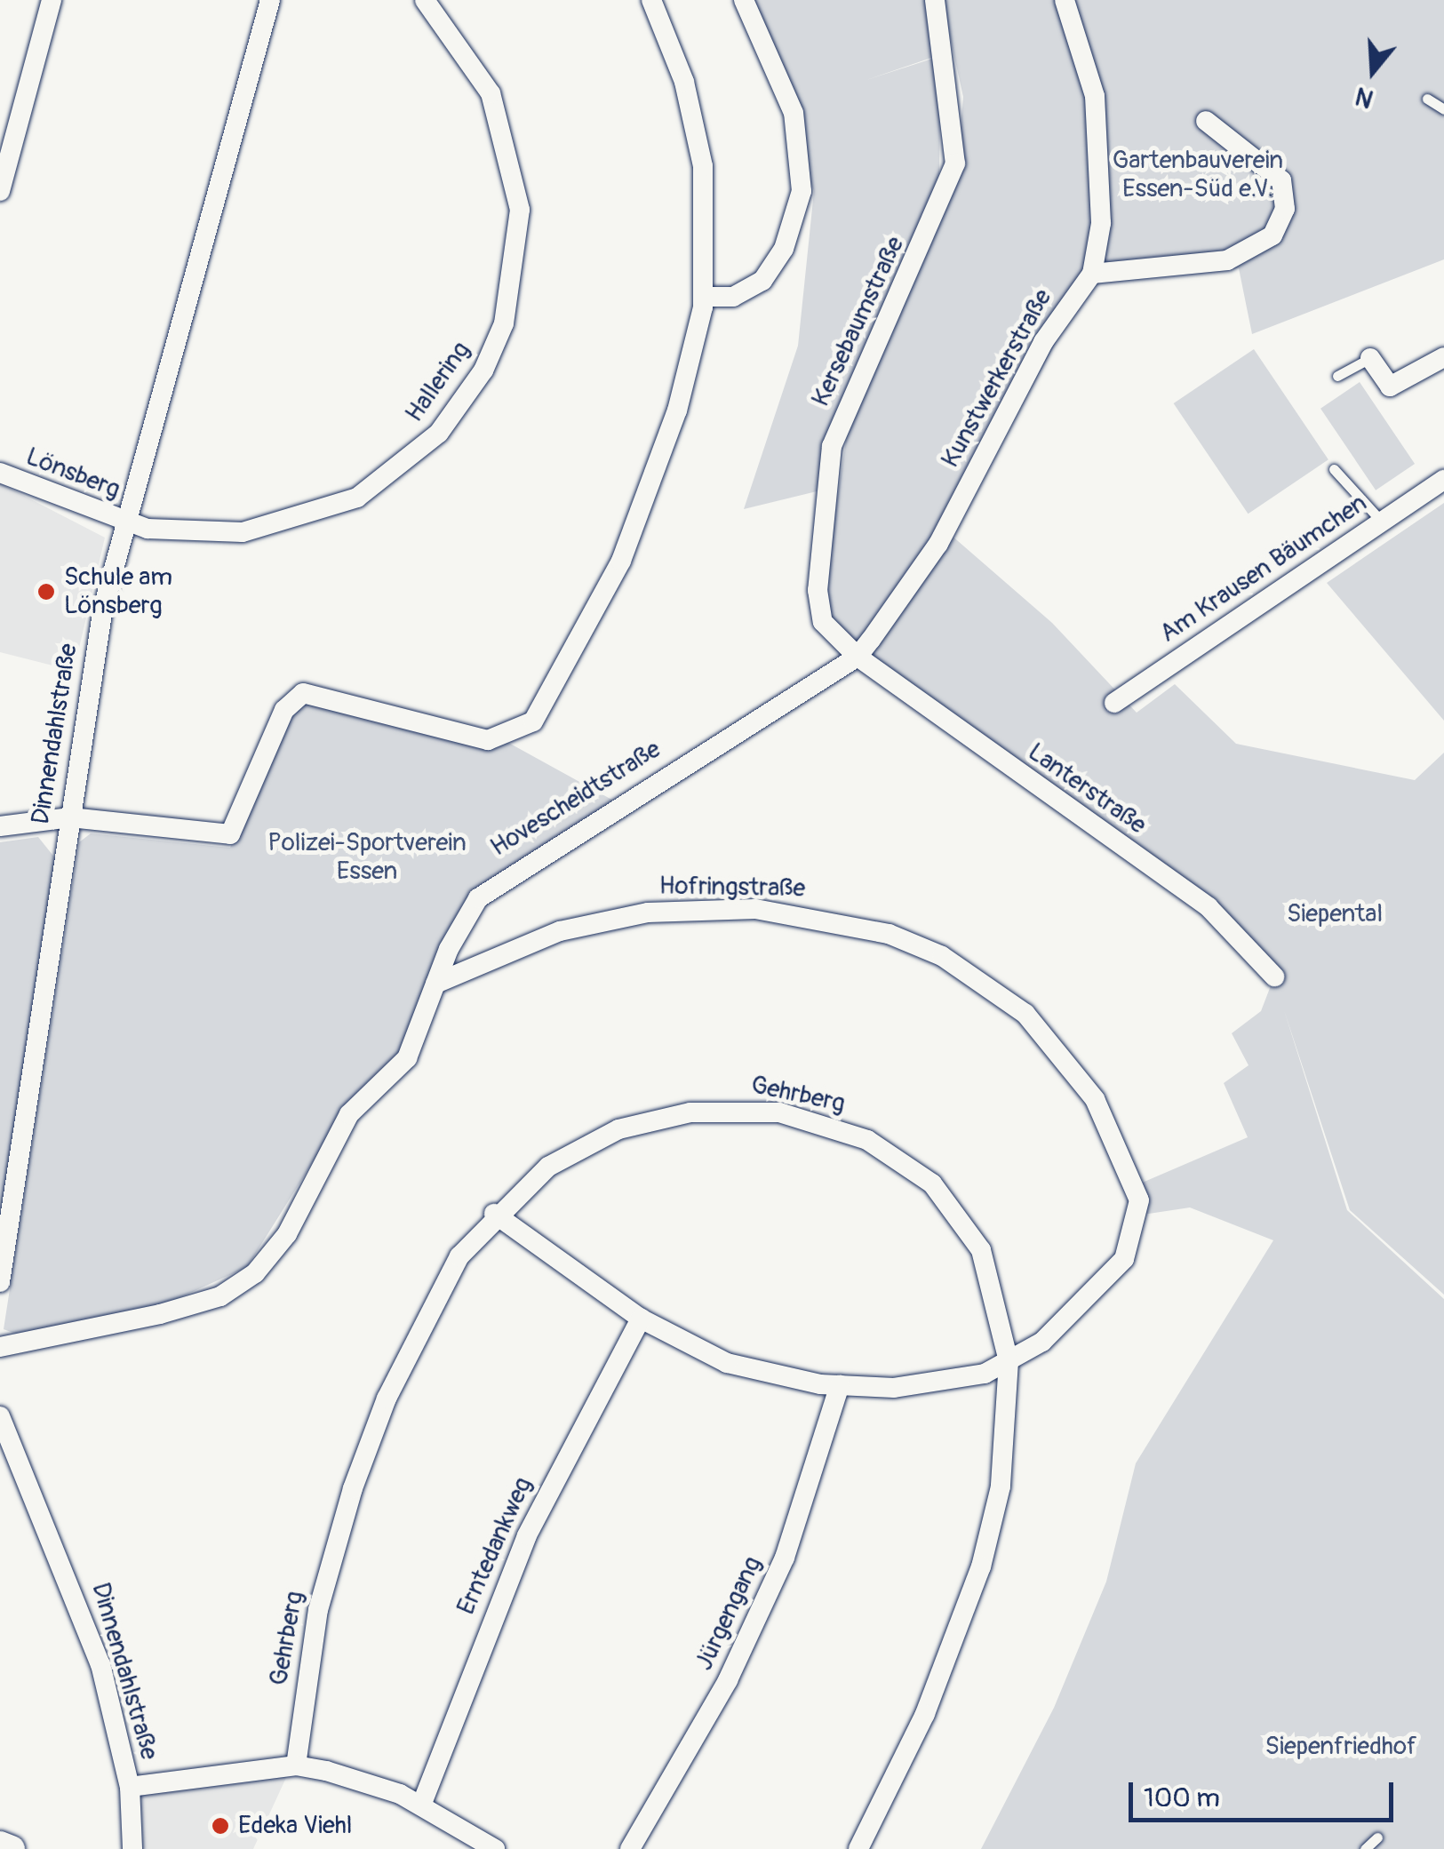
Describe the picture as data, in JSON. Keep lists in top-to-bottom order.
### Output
{
  "streets": {
    "street": [
      "Kersebaumstraße",
      "Kunstwerkerstraße",
      "Hallering",
      "Lönsberg",
      "Am Krausen Bäumchen",
      "Dinnendahlstraße",
      "Lanterstraße",
      "Hovescheidtstraße",
      "Hofringstraße",
      "Gehrberg",
      "Erntedankweg",
      "Jürgengang"
    ]
  },
  "crossings": [
    ["Kersebaumstraße", "Kunstwerkerstraße"],
    ["Kersebaumstraße", "Lanterstraße"],
    ["Kersebaumstraße", "Hovescheidtstraße"],
    ["Kunstwerkerstraße", "Lanterstraße"],
    ["Kunstwerkerstraße", "Hovescheidtstraße"],
    ["Hallering", "Lönsberg"],
    ["Hallering", "Dinnendahlstraße"],
    ["Lönsberg", "Dinnendahlstraße"],
    ["Lanterstraße", "Hovescheidtstraße"],
    ["Hovescheidtstraße", "Hofringstraße"],
    ["Hofringstraße", "Gehrberg"],
    ["Hofringstraße", "Erntedankweg"],
    ["Hofringstraße", "Jürgengang"]
  ],
  "parks": [
    "Gartenbauverein Essen-Süd e.V.",
    "Polizei-Sportverein Essen",
    "Siepental",
    "Siepenfriedhof"
  ],
  "places": ["Schule am Lönsberg", "Edeka Viehl"],
  "scale_bar": "100 m",
  "north": "bottom"
}
